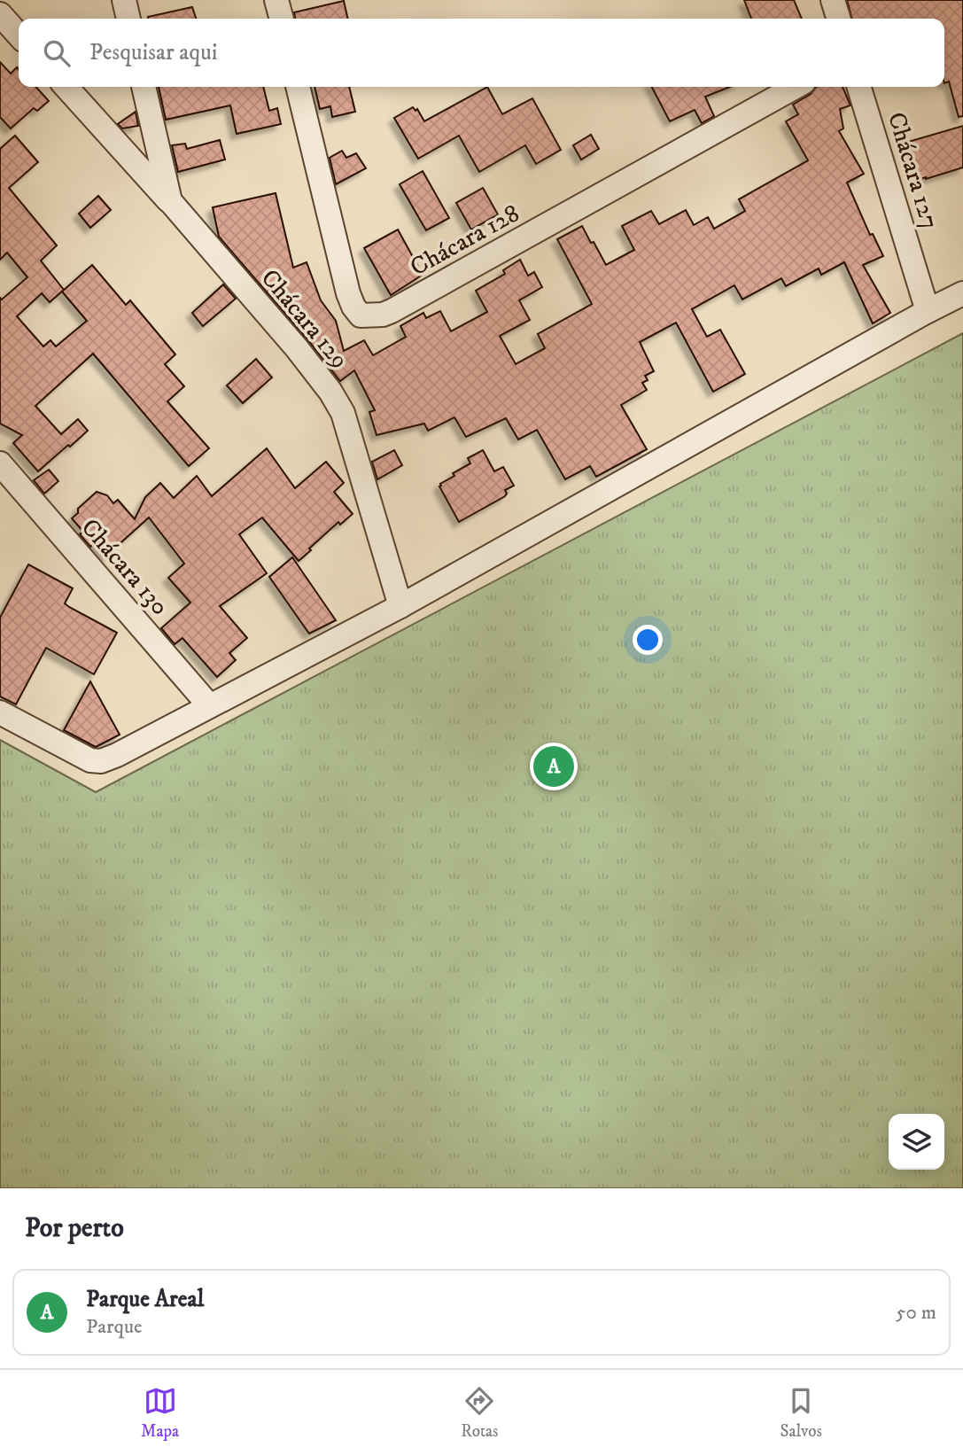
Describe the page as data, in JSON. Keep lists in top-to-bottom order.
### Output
{
  "streets": {
    "street": [
      "Chácara 127",
      "Chácara 128",
      "Chácara 129",
      "Chácara 130"
    ]
  },
  "page": {
    "search": "Pesquisar aqui",
    "pins": "A",
    "heading": "Por perto",
    "list": [
      {
        "mark": "A",
        "name": "Parque Areal",
        "note": "Parque",
        "value": "50 m"
      }
    ],
    "nav": ["Mapa", "Rotas", "Salvos"]
  }
}
